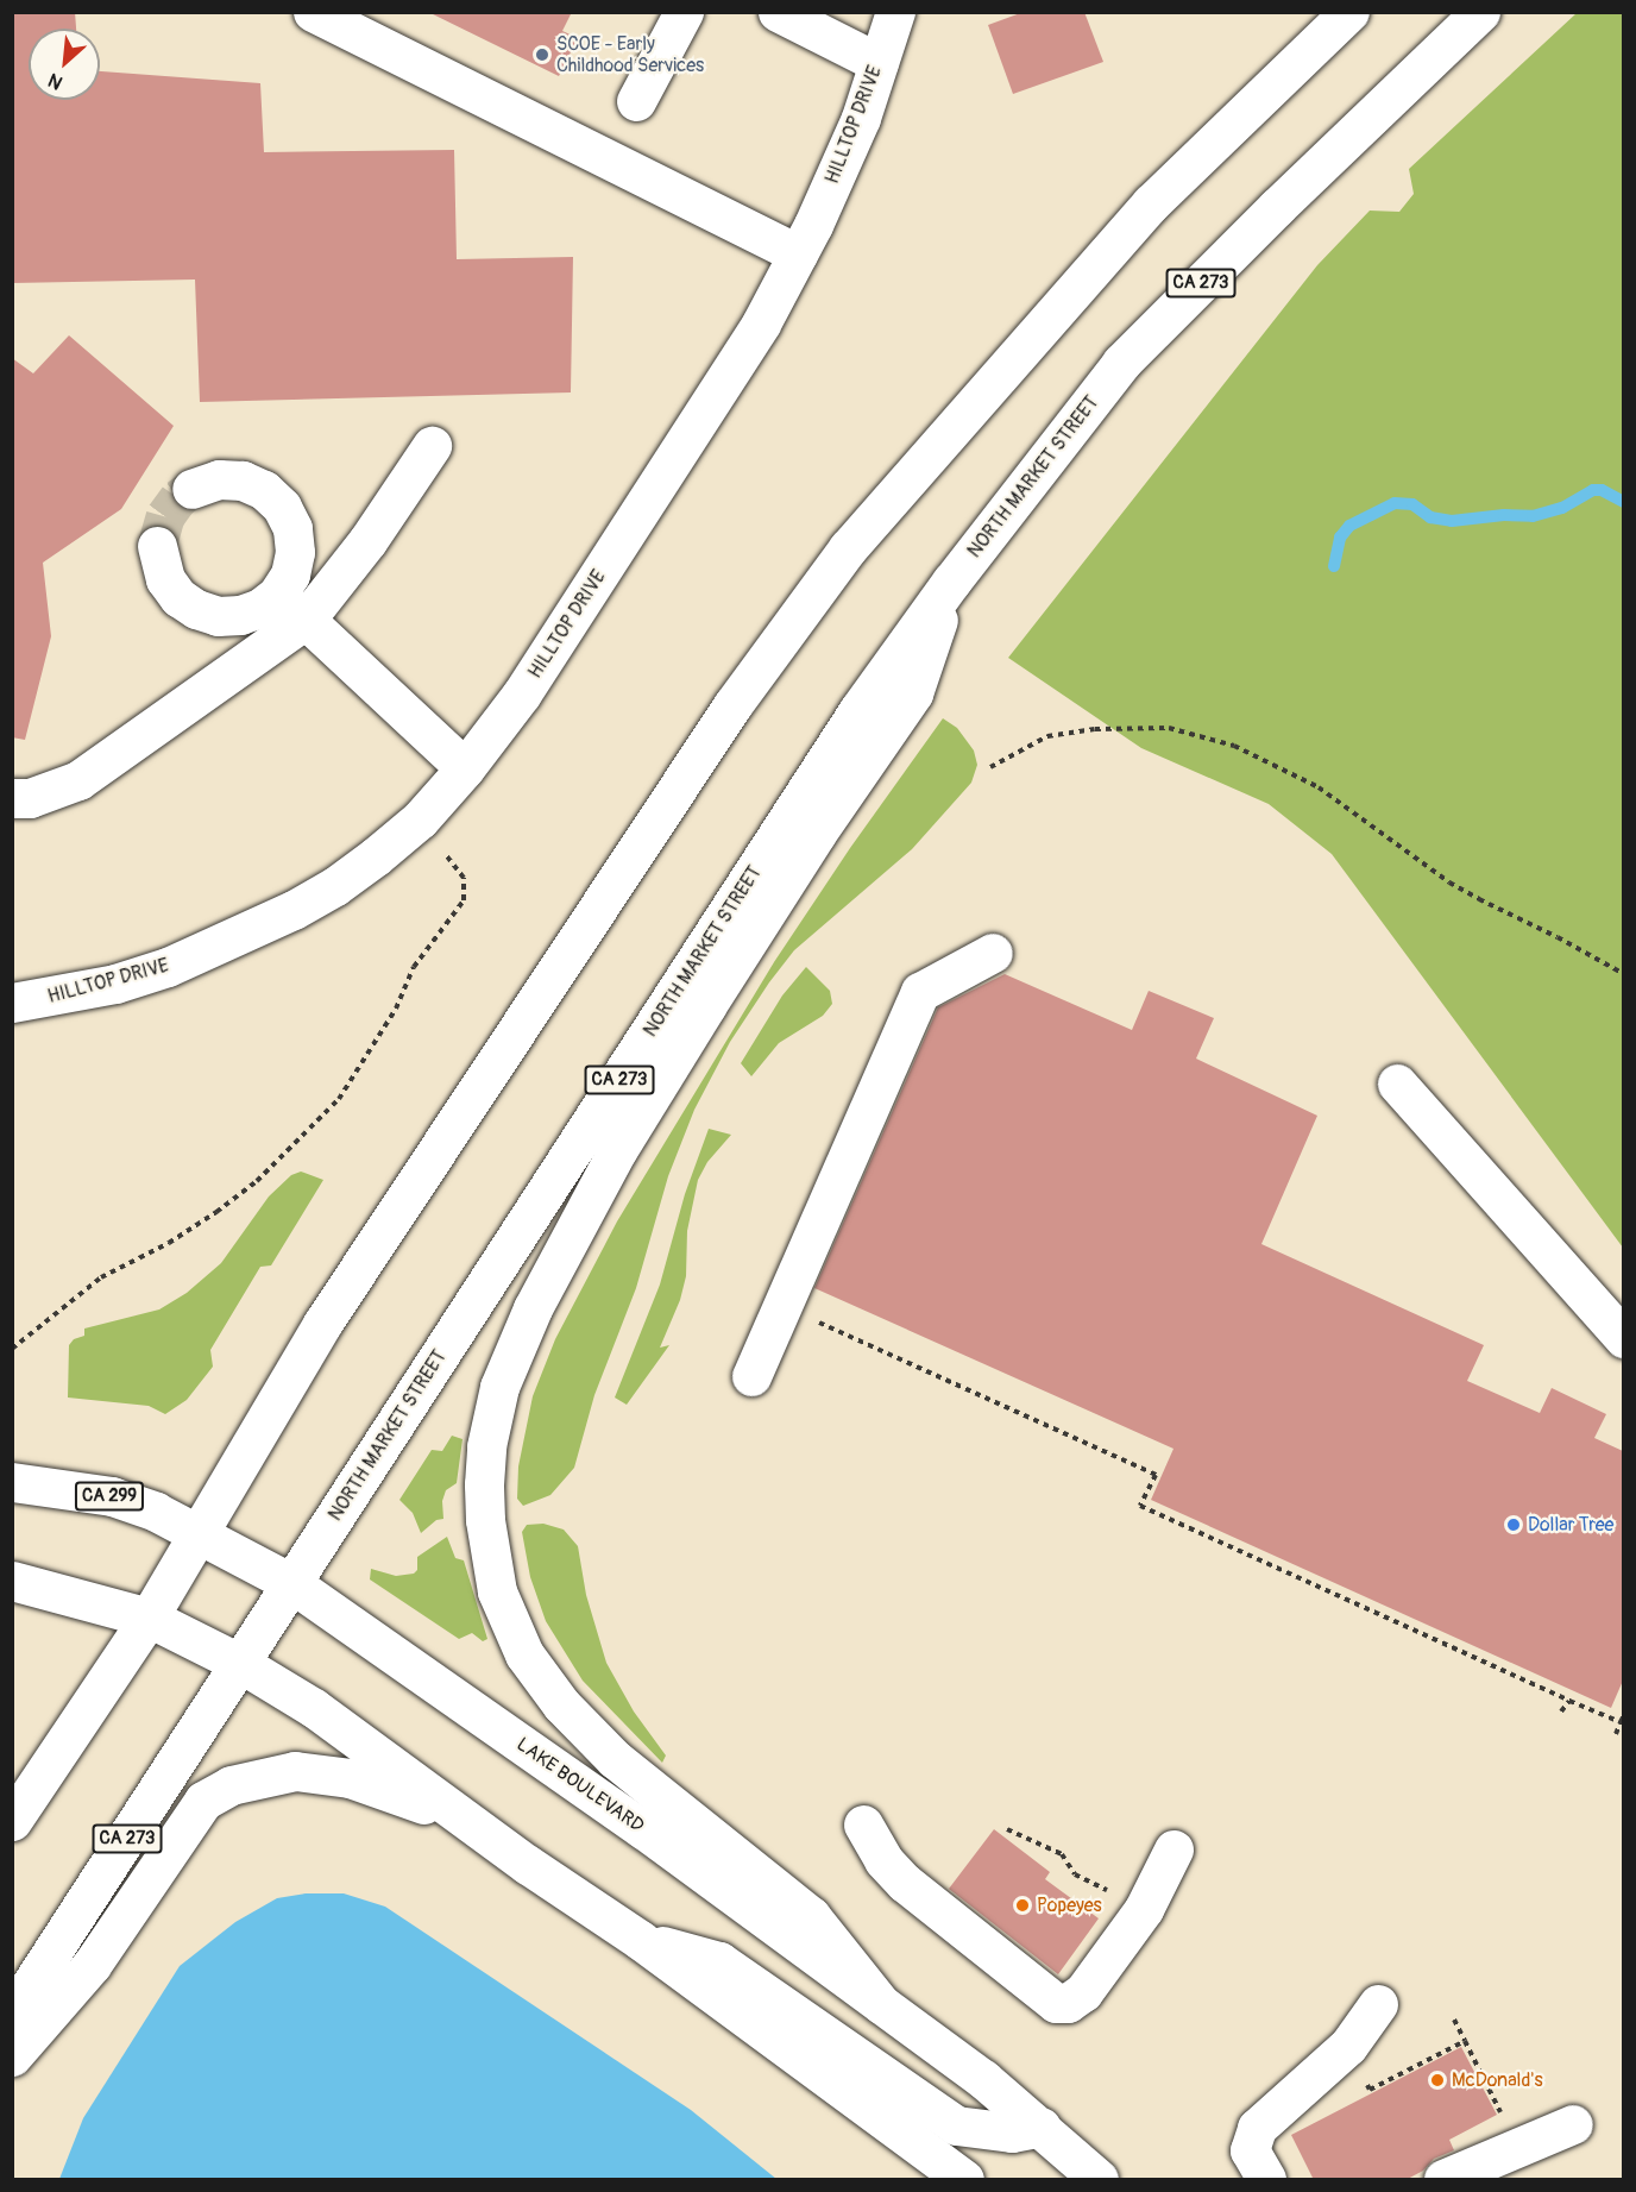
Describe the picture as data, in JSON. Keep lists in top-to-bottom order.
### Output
{
  "streets": {
    "main road": [
      "HILLTOP DRIVE",
      "CA 273",
      "NORTH MARKET STREET",
      "CA 299",
      "LAKE BOULEVARD"
    ]
  },
  "crossings": [
    ["NORTH MARKET STREET", "LAKE BOULEVARD"]
  ],
  "places": [
    "SCOE - Early Childhood Services",
    "Dollar Tree",
    "Popeyes",
    "McDonald's"
  ],
  "north": "bottom left"
}
